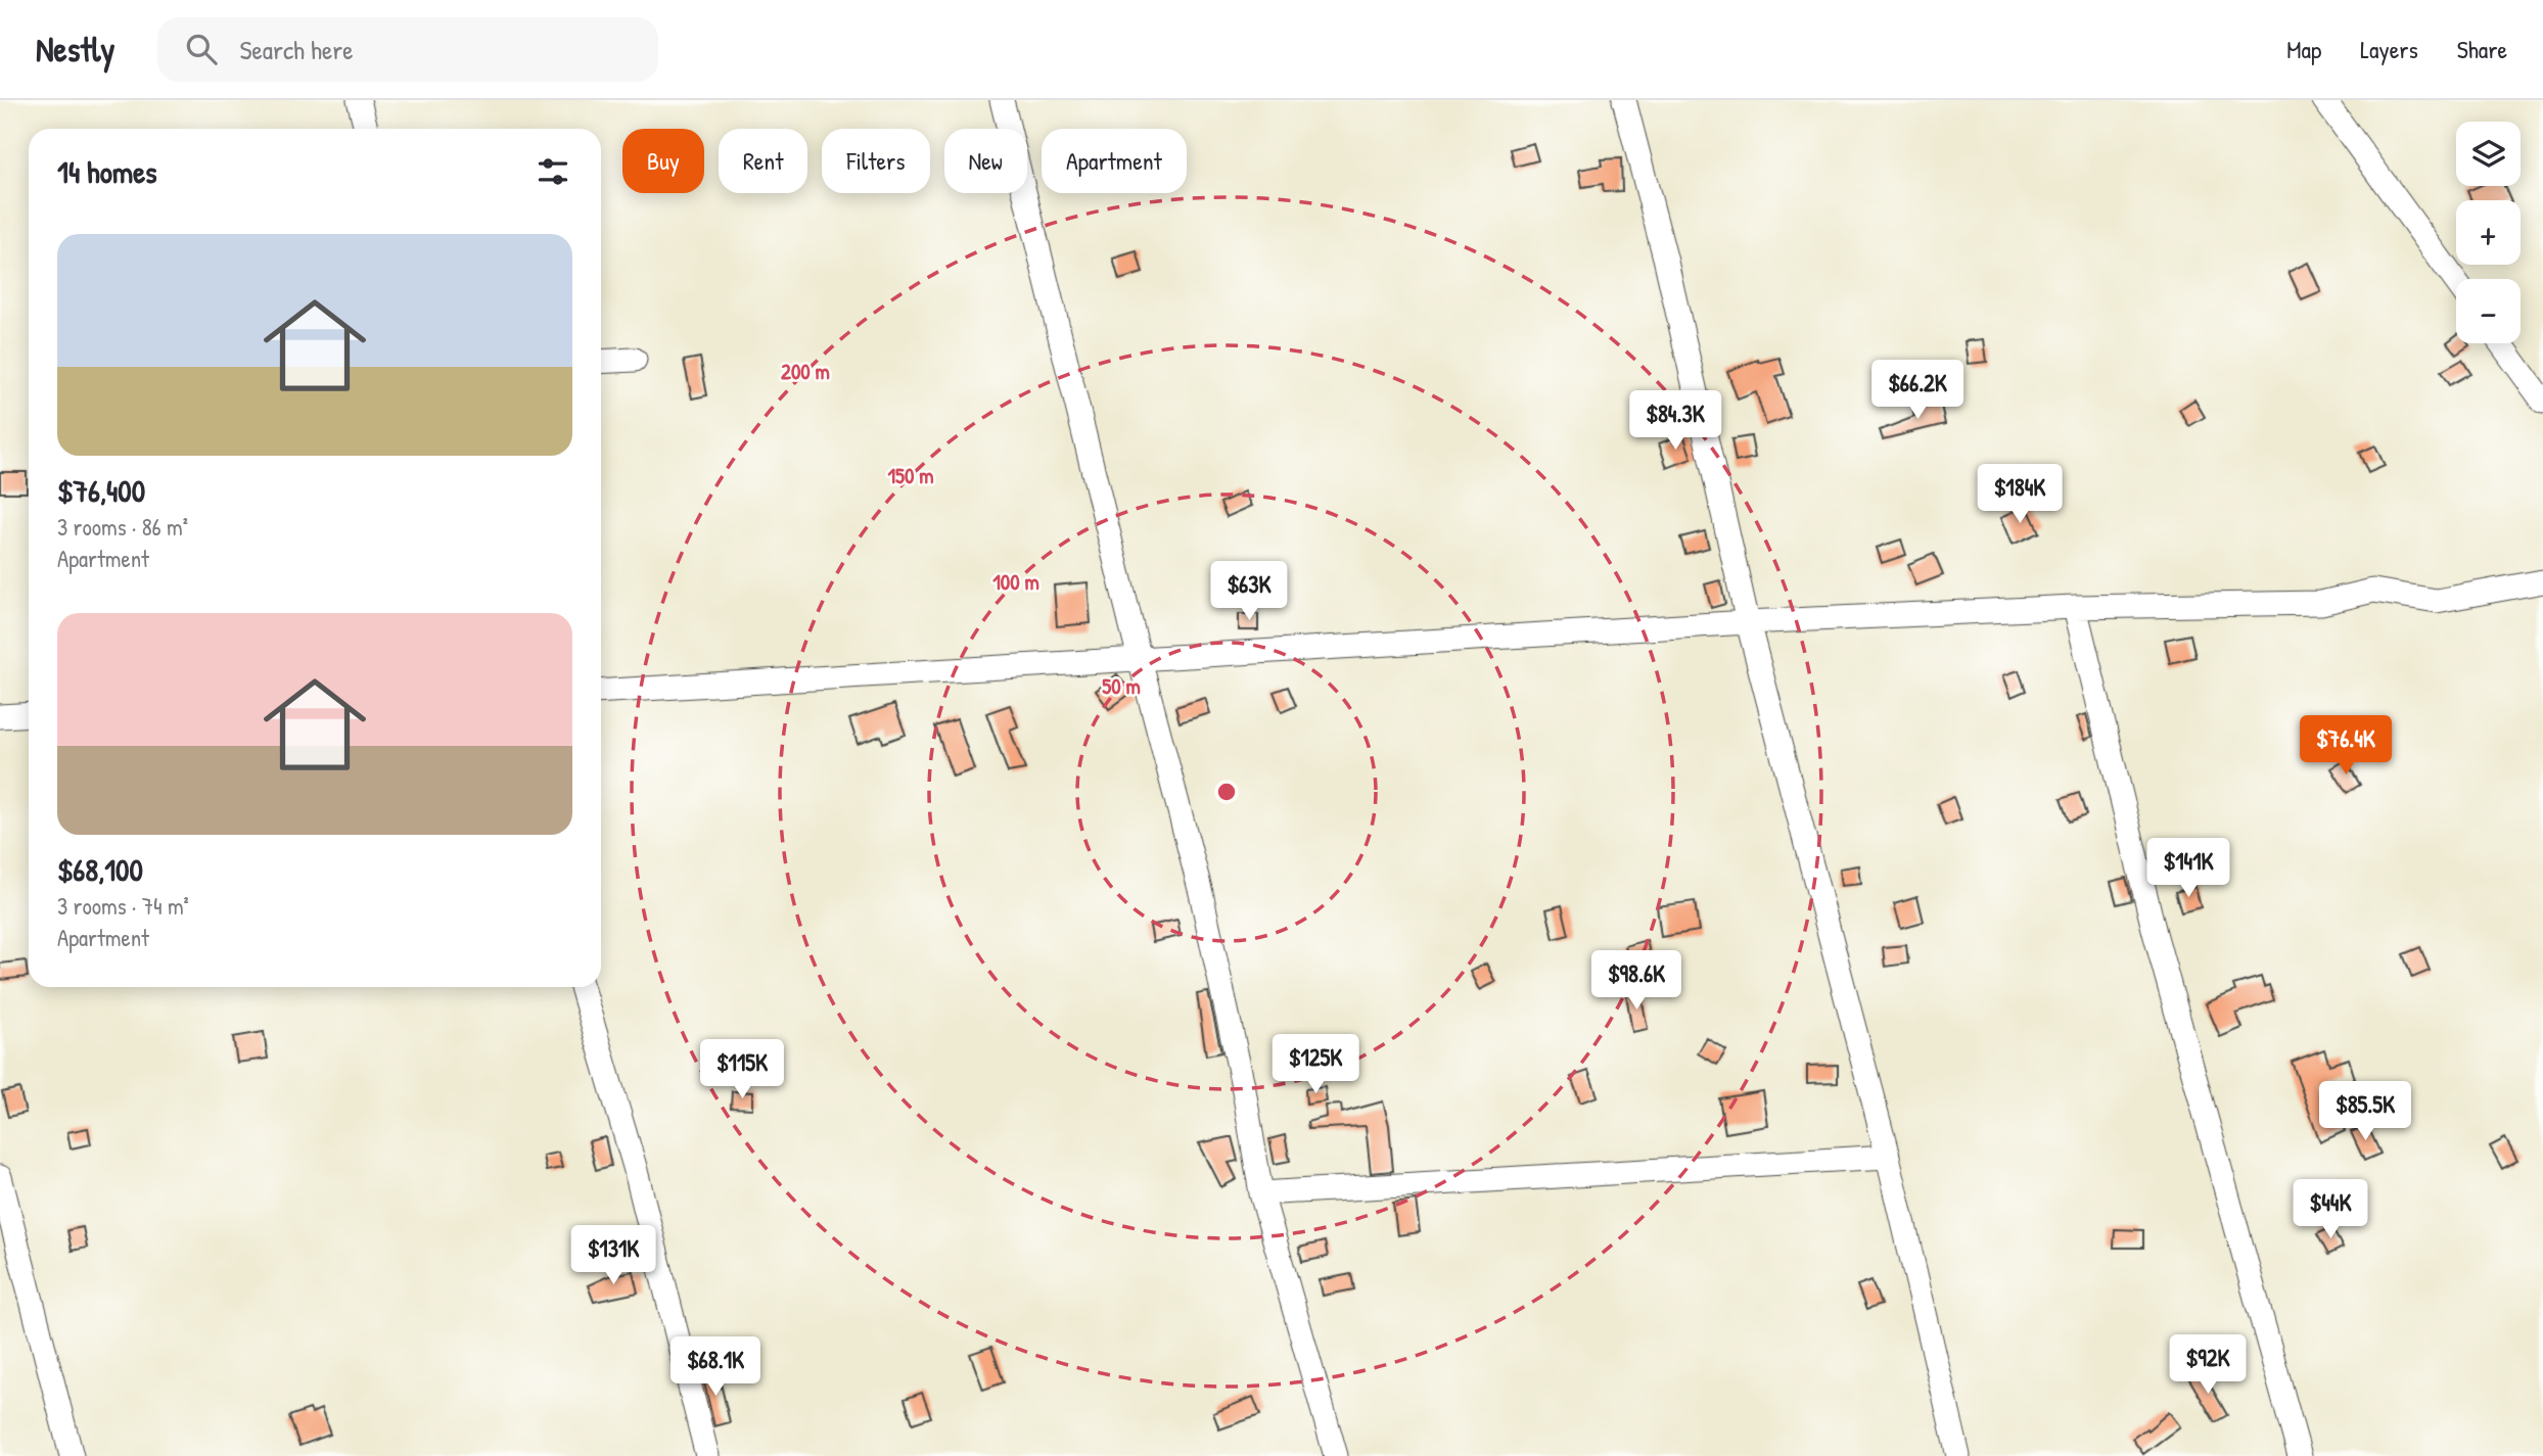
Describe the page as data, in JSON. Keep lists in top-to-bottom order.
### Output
{
  "page": {
    "header": "Nestly",
    "search": "Search here",
    "nav": ["Map", "Layers", "Share"],
    "map_buttons": ["+", "−"],
    "chip": [
      "Buy",
      "Rent",
      "Filters",
      "New",
      "Apartment"
    ],
    "heading": "14 homes",
    "list": [
      {
        "name": "$76,400",
        "note": "3 rooms · 86 m² · Apartment"
      },
      {
        "name": "$68,100",
        "note": "3 rooms · 74 m² · Apartment"
      }
    ],
    "price": [
      "$66.2K",
      "$84.3K",
      "$184K",
      "$63K",
      "$76.4K",
      "$141K",
      "$98.6K",
      "$125K",
      "$115K",
      "$85.5K",
      "$44K",
      "$131K",
      "$92K",
      "$68.1K"
    ]
  },
  "rings": [
    "200 m",
    "150 m",
    "100 m",
    "50 m"
  ]
}
